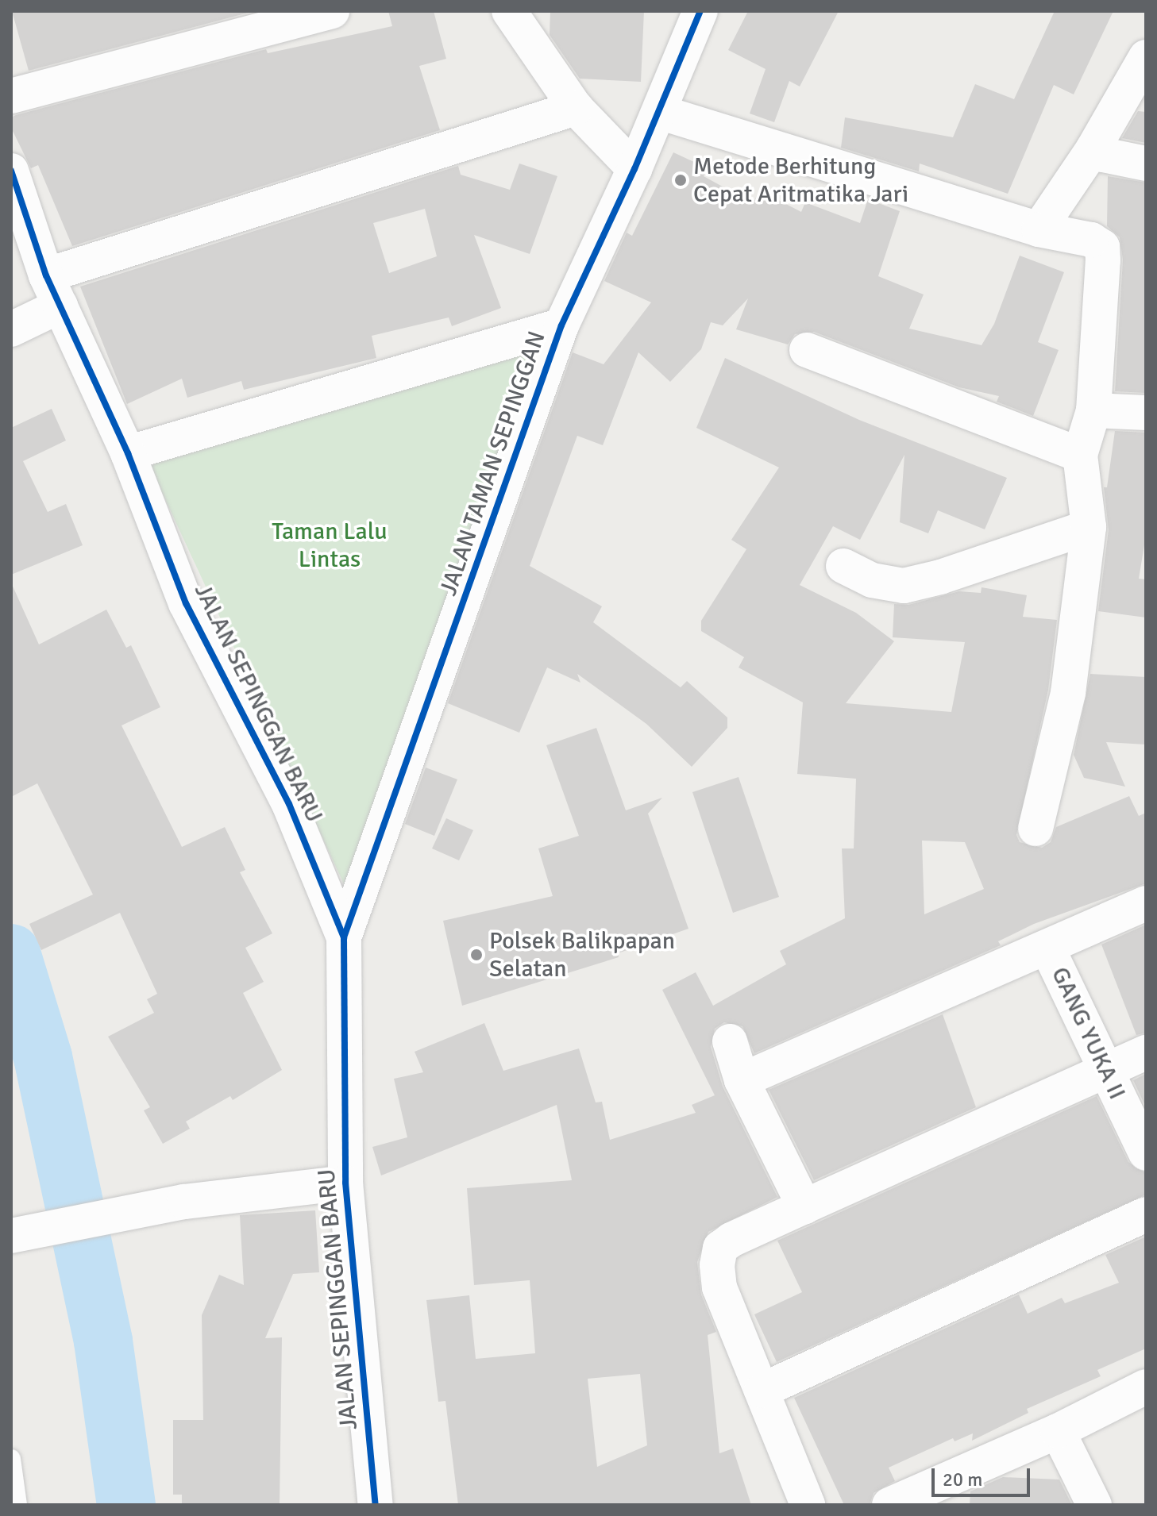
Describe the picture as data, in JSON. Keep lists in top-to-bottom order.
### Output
{
  "streets": {
    "street": ["JALAN TAMAN SEPINGGAN", "JALAN SEPINGGAN BARU", "GANG YUKA II"]
  },
  "crossings": [
    ["JALAN TAMAN SEPINGGAN", "JALAN SEPINGGAN BARU"]
  ],
  "parks": ["Taman Lalu Lintas"],
  "places": ["Metode Berhitung Cepat Aritmatika Jari", "Polsek Balikpapan Selatan"],
  "scale_bar": "20 m"
}
